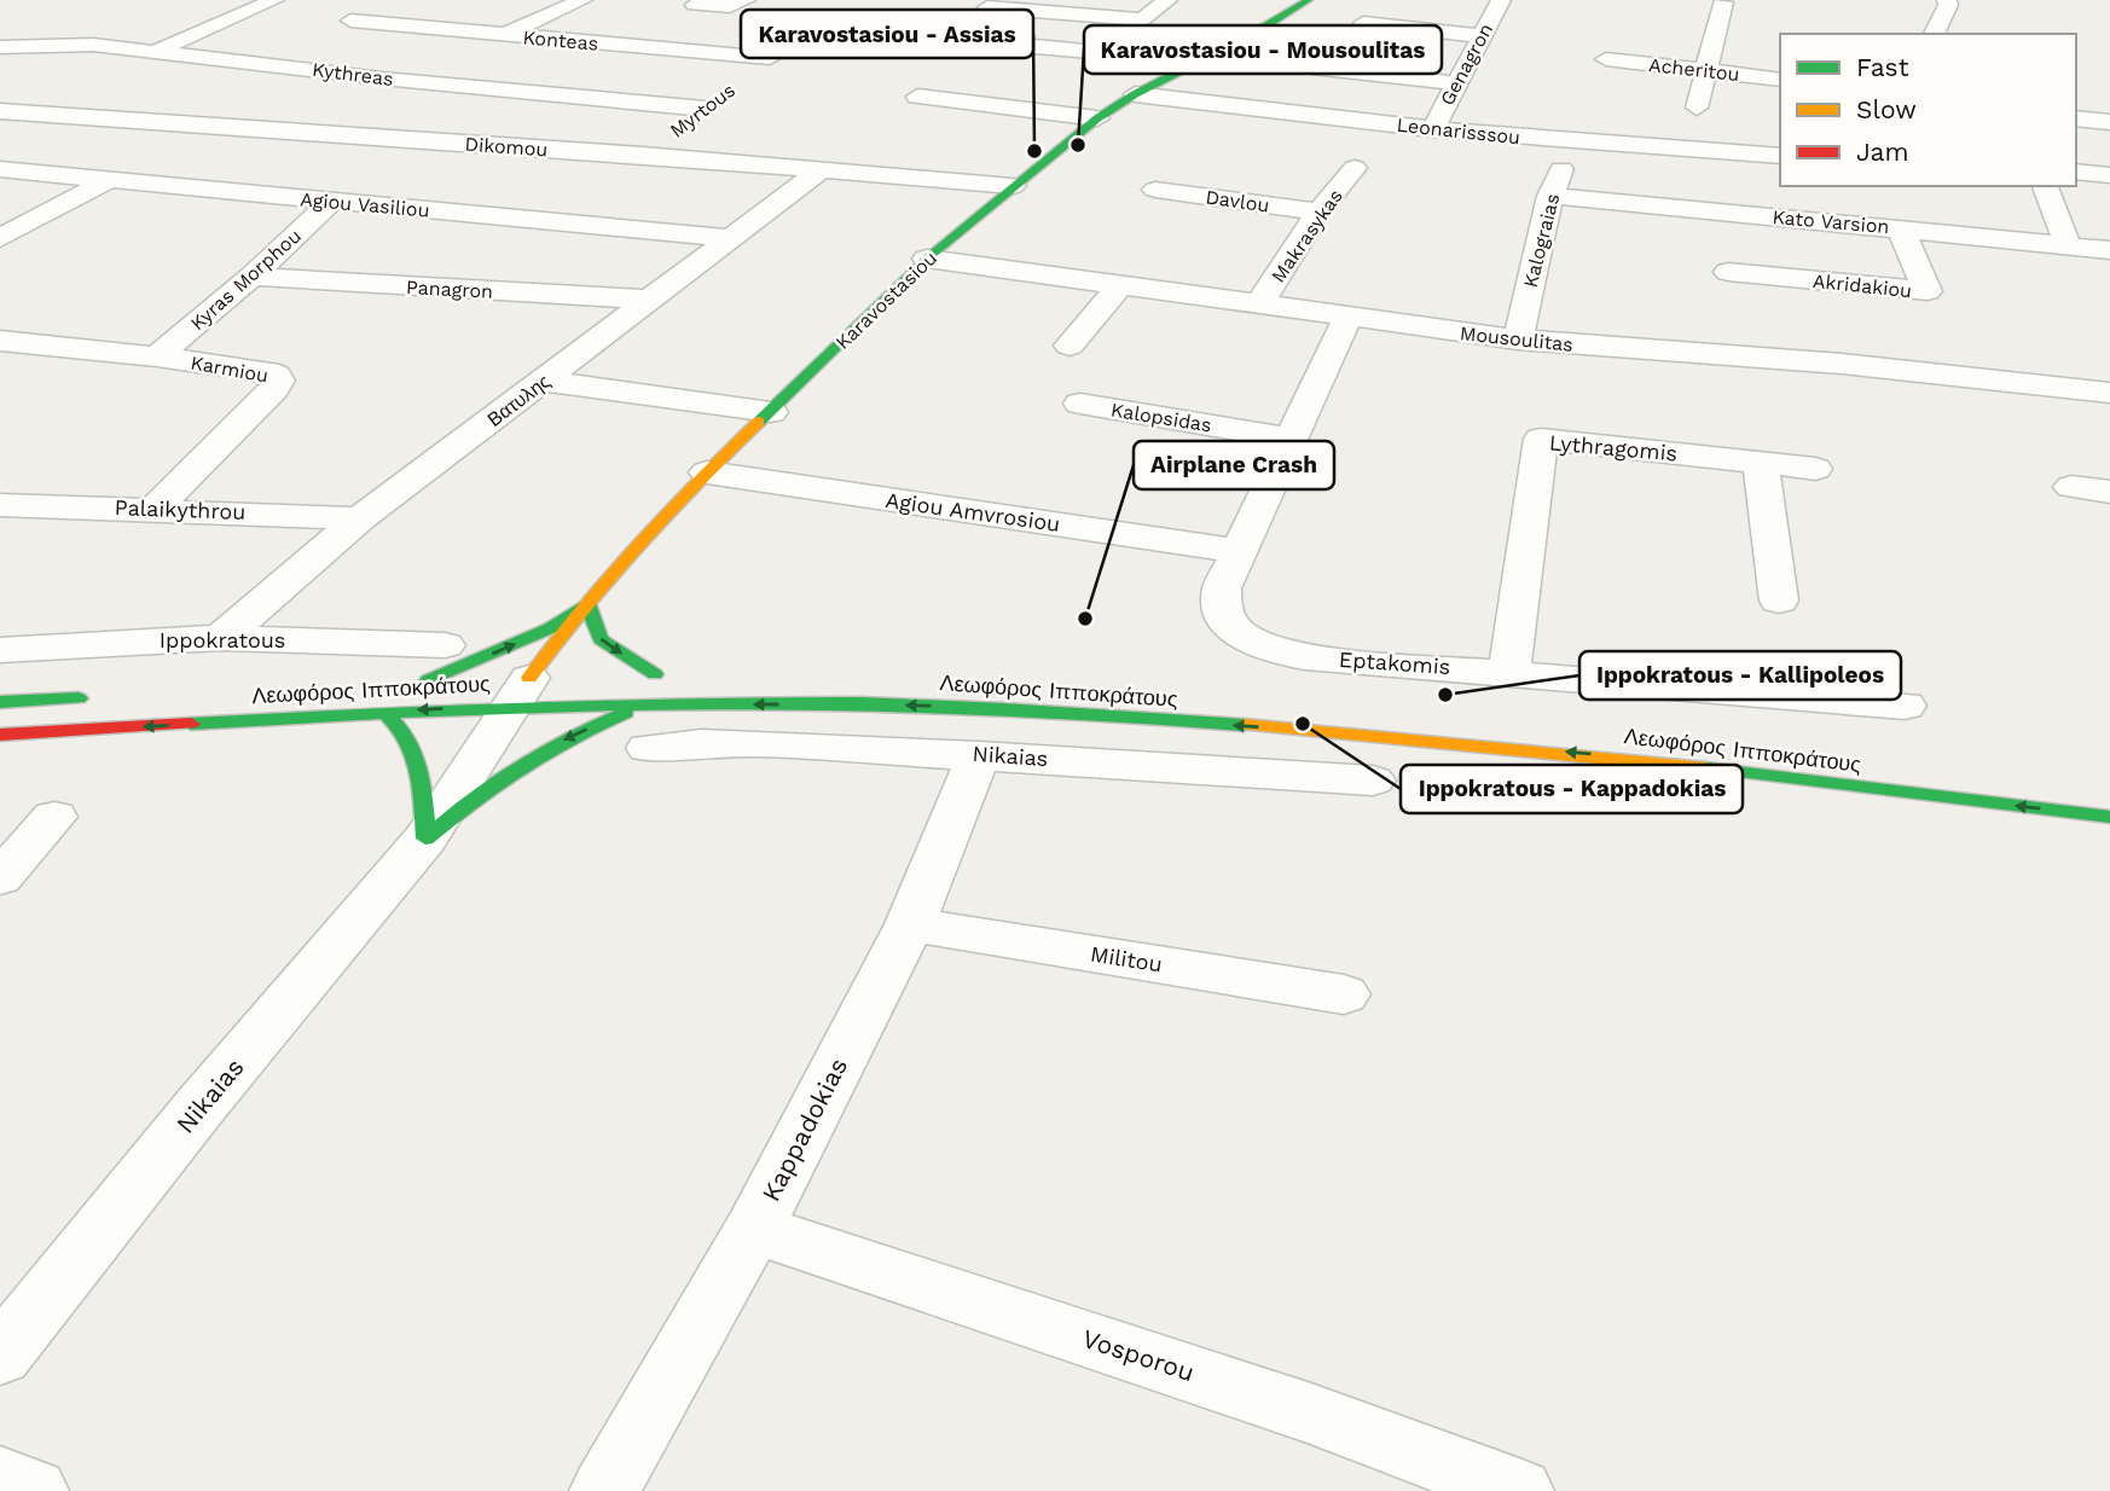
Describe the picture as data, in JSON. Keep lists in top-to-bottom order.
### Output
{
  "streets": {
    "main road": ["Karavostasiou", "Λεωφόρος Ιπποκράτους"],
    "street": [
      "Konteas",
      "Genagron",
      "Acheritou",
      "Kythreas",
      "Myrtous",
      "Leonarisssou",
      "Dikomou",
      "Davlou",
      "Agiou Vasiliou",
      "Kato Varsion",
      "Makrasykas",
      "Kalograias",
      "Kyras Morphou",
      "Akridakiou",
      "Panagron",
      "Mousoulitas",
      "Karmiou",
      "Βατυλης",
      "Kalopsidas",
      "Lythragomis",
      "Palaikythrou",
      "Agiou Amvrosiou",
      "Ippokratous",
      "Eptakomis",
      "Nikaias",
      "Militou",
      "Kappadokias",
      "Vosporou"
    ]
  },
  "crossings": [
    ["Konteas", "Myrtous"],
    ["Konteas", "Karavostasiou"],
    ["Genagron", "Leonarisssou"],
    ["Kythreas", "Myrtous"],
    ["Myrtous", "Dikomou"],
    ["Leonarisssou", "Kalograias"],
    ["Leonarisssou", "Karavostasiou"],
    ["Dikomou", "Karavostasiou"],
    ["Dikomou", "Βατυλης"],
    ["Davlou", "Makrasykas"],
    ["Agiou Vasiliou", "Kyras Morphou"],
    ["Agiou Vasiliou", "Βατυλης"],
    ["Kato Varsion", "Kalograias"],
    ["Kato Varsion", "Akridakiou"],
    ["Makrasykas", "Mousoulitas"],
    ["Kalograias", "Mousoulitas"],
    ["Kyras Morphou", "Panagron"],
    ["Kyras Morphou", "Karmiou"],
    ["Panagron", "Βατυλης"],
    ["Karavostasiou", "Mousoulitas"],
    ["Karavostasiou", "Agiou Amvrosiou"],
    ["Karavostasiou", "Λεωφόρος Ιπποκράτους"],
    ["Karavostasiou", "Nikaias"],
    ["Mousoulitas", "Eptakomis"],
    ["Karmiou", "Palaikythrou"],
    ["Βατυλης", "Palaikythrou"],
    ["Βατυλης", "Ippokratous"],
    ["Kalopsidas", "Eptakomis"],
    ["Lythragomis", "Eptakomis"],
    ["Agiou Amvrosiou", "Eptakomis"],
    ["Ippokratous", "Λεωφόρος Ιπποκράτους"],
    ["Λεωφόρος Ιπποκράτους", "Nikaias"],
    ["Nikaias", "Kappadokias"],
    ["Militou", "Kappadokias"],
    ["Kappadokias", "Vosporou"]
  ],
  "one_way": ["Λεωφόρος Ιπποκράτους"],
  "places": [
    "Karavostasiou - Mousoulitas",
    "Karavostasiou - Assias",
    "Airplane Crash",
    "Ippokratous - Kallipoleos",
    "Ippokratous - Kappadokias"
  ],
  "legend": ["Fast", "Slow", "Jam"]
}
